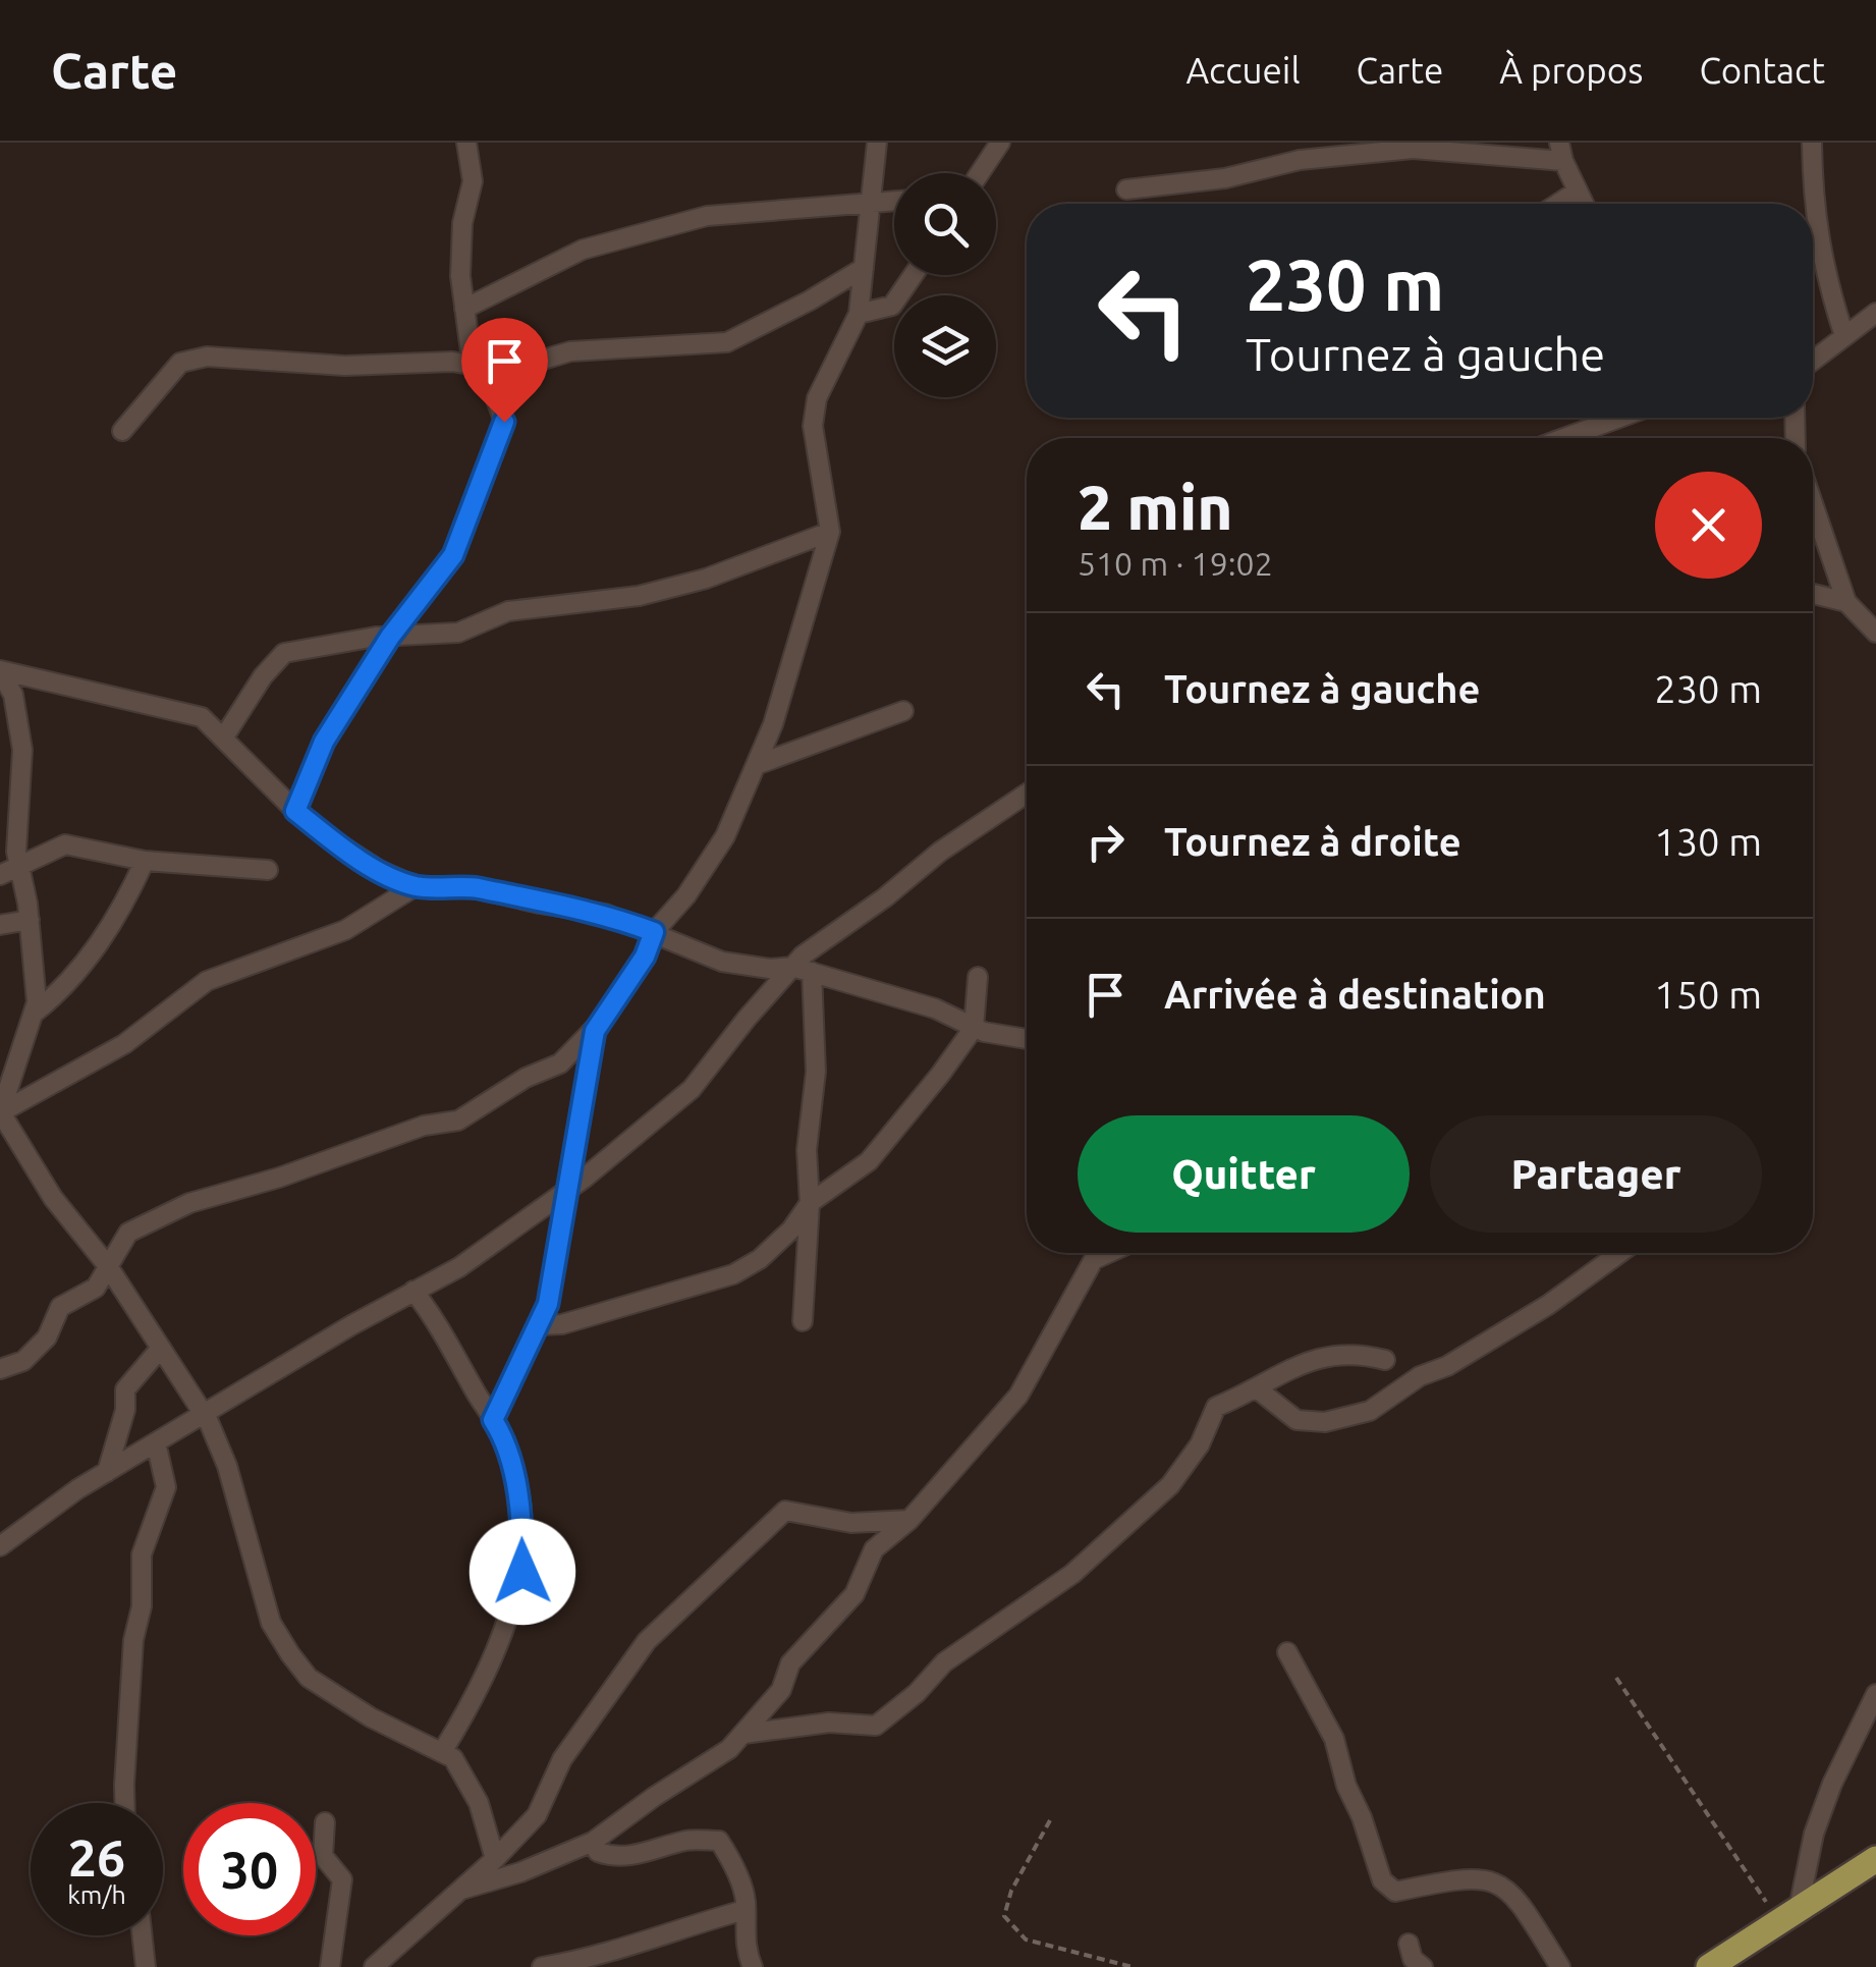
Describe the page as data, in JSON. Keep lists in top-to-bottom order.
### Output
{
  "page": {
    "header": "Carte",
    "nav": [
      "Accueil",
      "Carte",
      "À propos",
      "Contact"
    ],
    "turn": ["230 m", "Tournez à gauche"],
    "heading": ["2 min", "510 m · 19:02"],
    "list": [
      {
        "name": "Tournez à gauche",
        "value": "230 m"
      },
      {
        "name": "Tournez à droite",
        "value": "130 m"
      },
      {
        "name": "Arrivée à destination",
        "value": "150 m"
      }
    ],
    "buttons": ["Quitter", "Partager"],
    "speed": "26 km/h",
    "limit": "30"
  }
}
